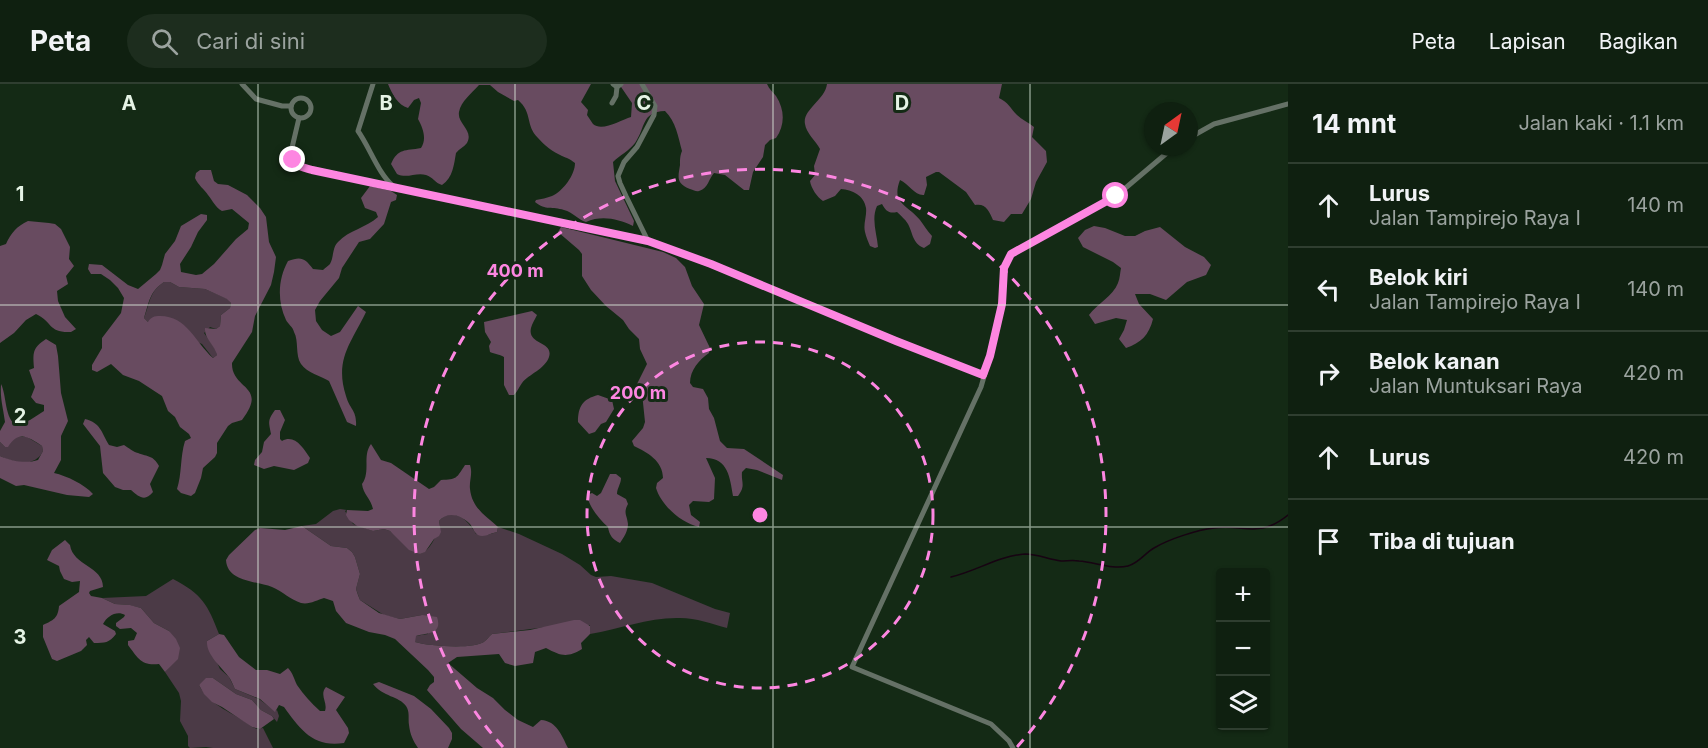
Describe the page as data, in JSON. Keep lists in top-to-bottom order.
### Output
{
  "north": "top right",
  "page": {
    "header": "Peta",
    "search": "Cari di sini",
    "nav": ["Peta", "Lapisan", "Bagikan"],
    "heading": ["14 mnt", "Jalan kaki · 1.1 km"],
    "list": [
      ["Lurus", "Jalan Tampirejo Raya I", "140 m"],
      ["Belok kiri", "Jalan Tampirejo Raya I", "140 m"],
      ["Belok kanan", "Jalan Muntuksari Raya", "420 m"],
      ["Lurus", "420 m"],
      "Tiba di tujuan"
    ],
    "map_buttons": ["+", "−"]
  },
  "grid": {
    "columns": [
      "A",
      "B",
      "C",
      "D"
    ],
    "rows": ["1", "2", "3"]
  },
  "rings": ["400 m", "200 m"]
}
